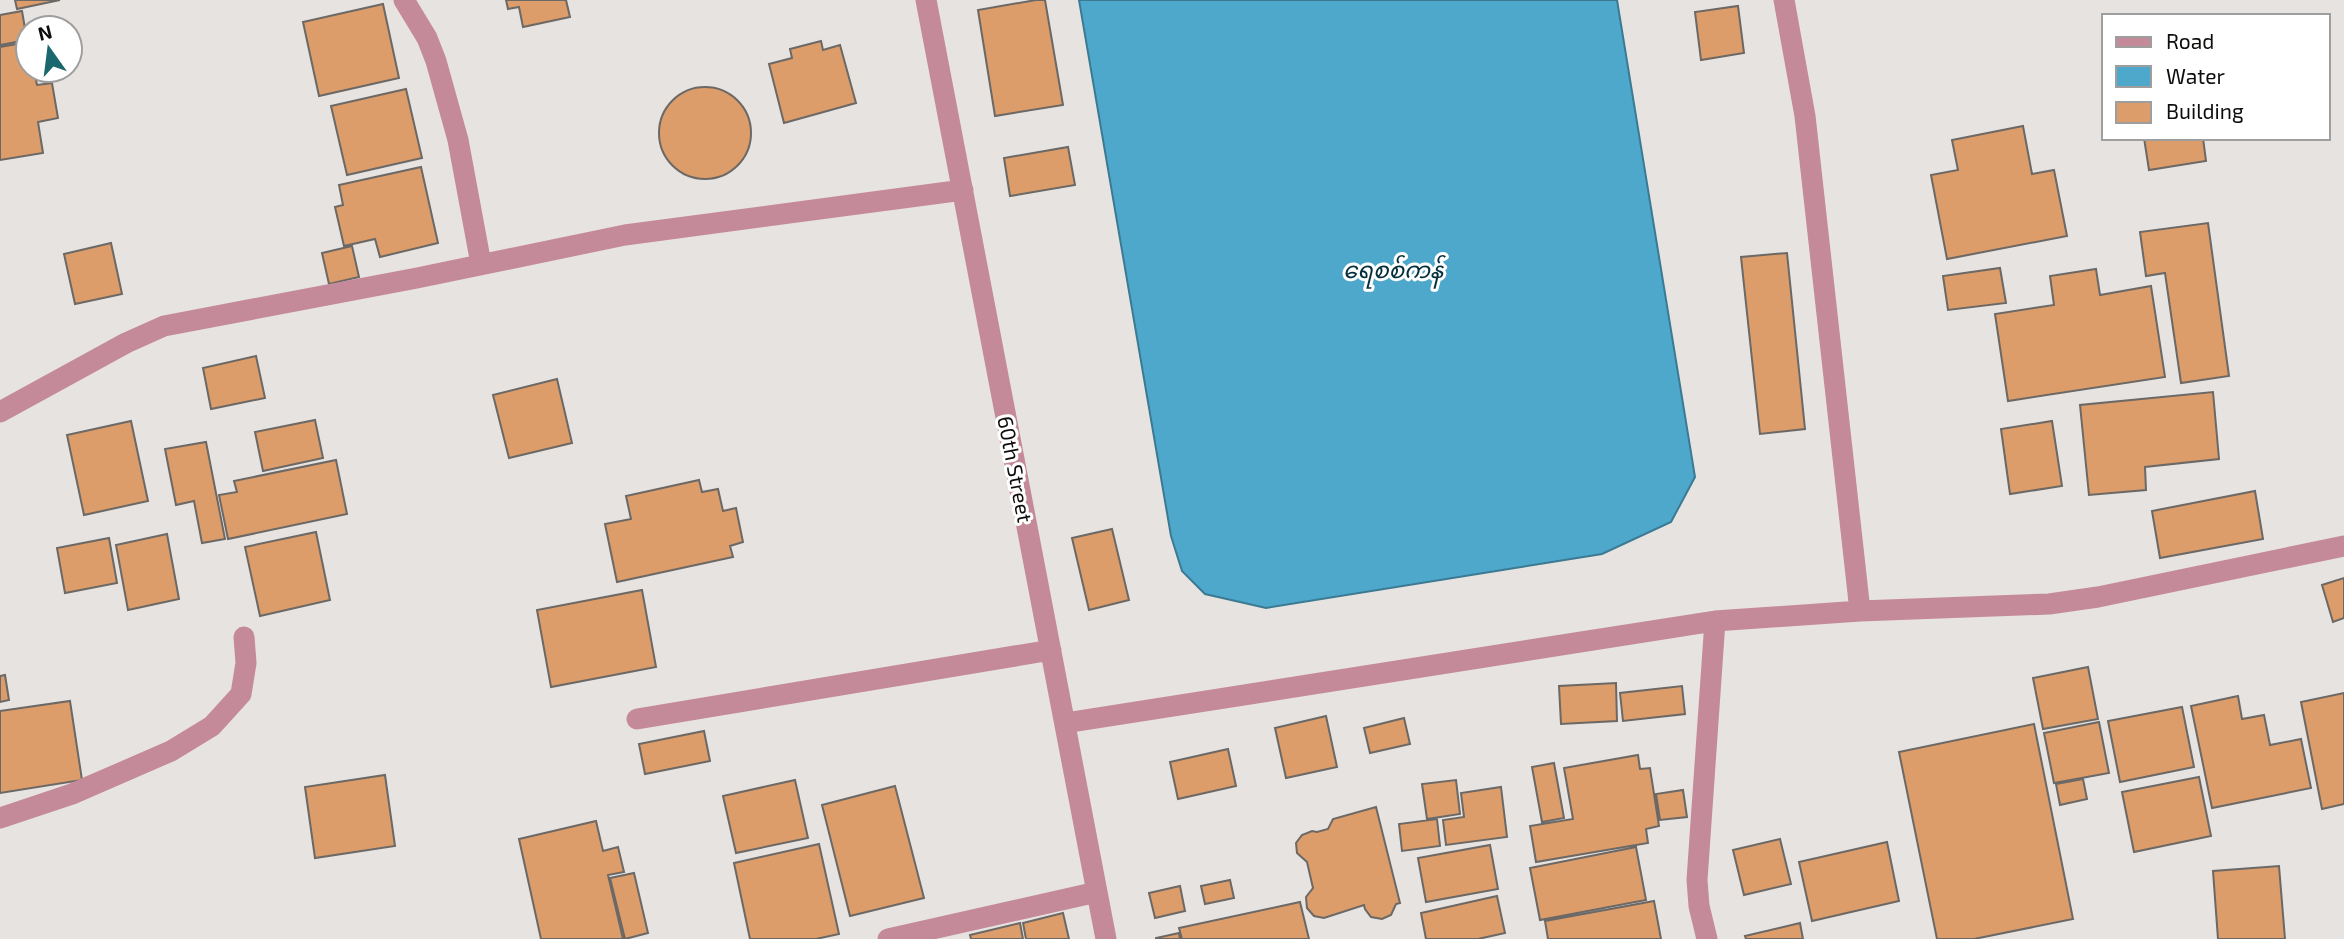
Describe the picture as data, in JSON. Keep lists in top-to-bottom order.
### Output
{
  "streets": {
    "street": ["60th Street"]
  },
  "water": ["ရေစစ်ကန်"],
  "legend": ["Road", "Water", "Building"],
  "north": "top"
}
